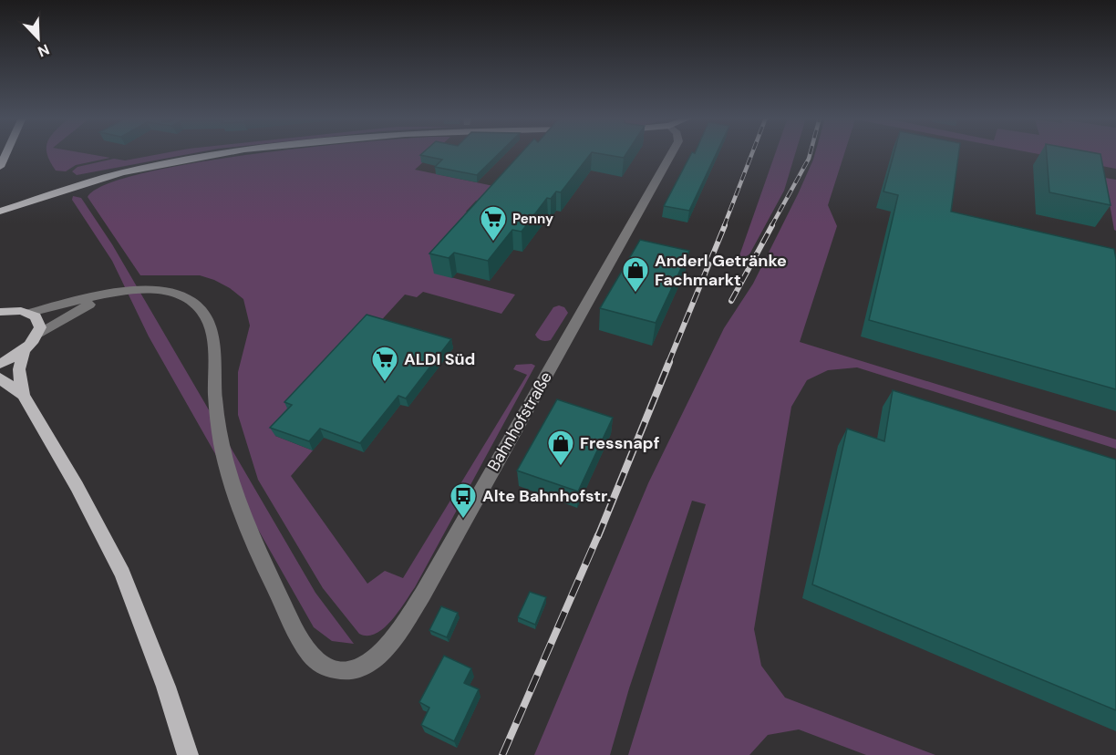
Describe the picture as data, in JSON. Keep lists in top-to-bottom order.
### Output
{
  "streets": {
    "street": ["Bahnhofstraße"]
  },
  "places": {
    "supermarket": ["Penny", "ALDI Süd"],
    "shop": ["Anderl Getränke Fachmarkt", "Fressnapf"],
    "bus stop": ["Alte Bahnhofstr."]
  },
  "north": "bottom right"
}
